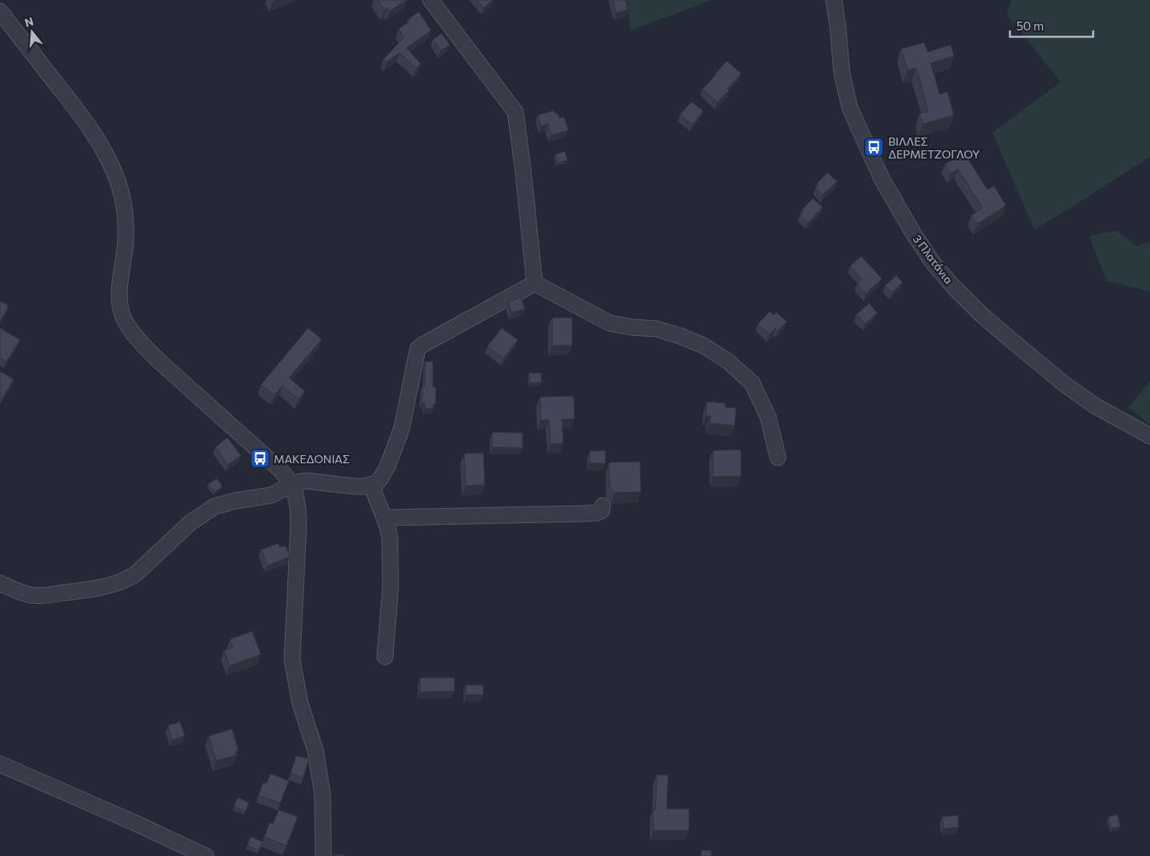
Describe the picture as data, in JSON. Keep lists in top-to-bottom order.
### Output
{
  "streets": {
    "street": ["3 Πλατάνια"]
  },
  "places": {
    "bus stop": ["ΒΙΛΛΕΣ ΔΕΡΜΕΤΖΟΓΛΟΥ", "ΜΑΚΕΔΟΝΙΑΣ"]
  },
  "scale_bar": "50 m",
  "north": "top"
}
